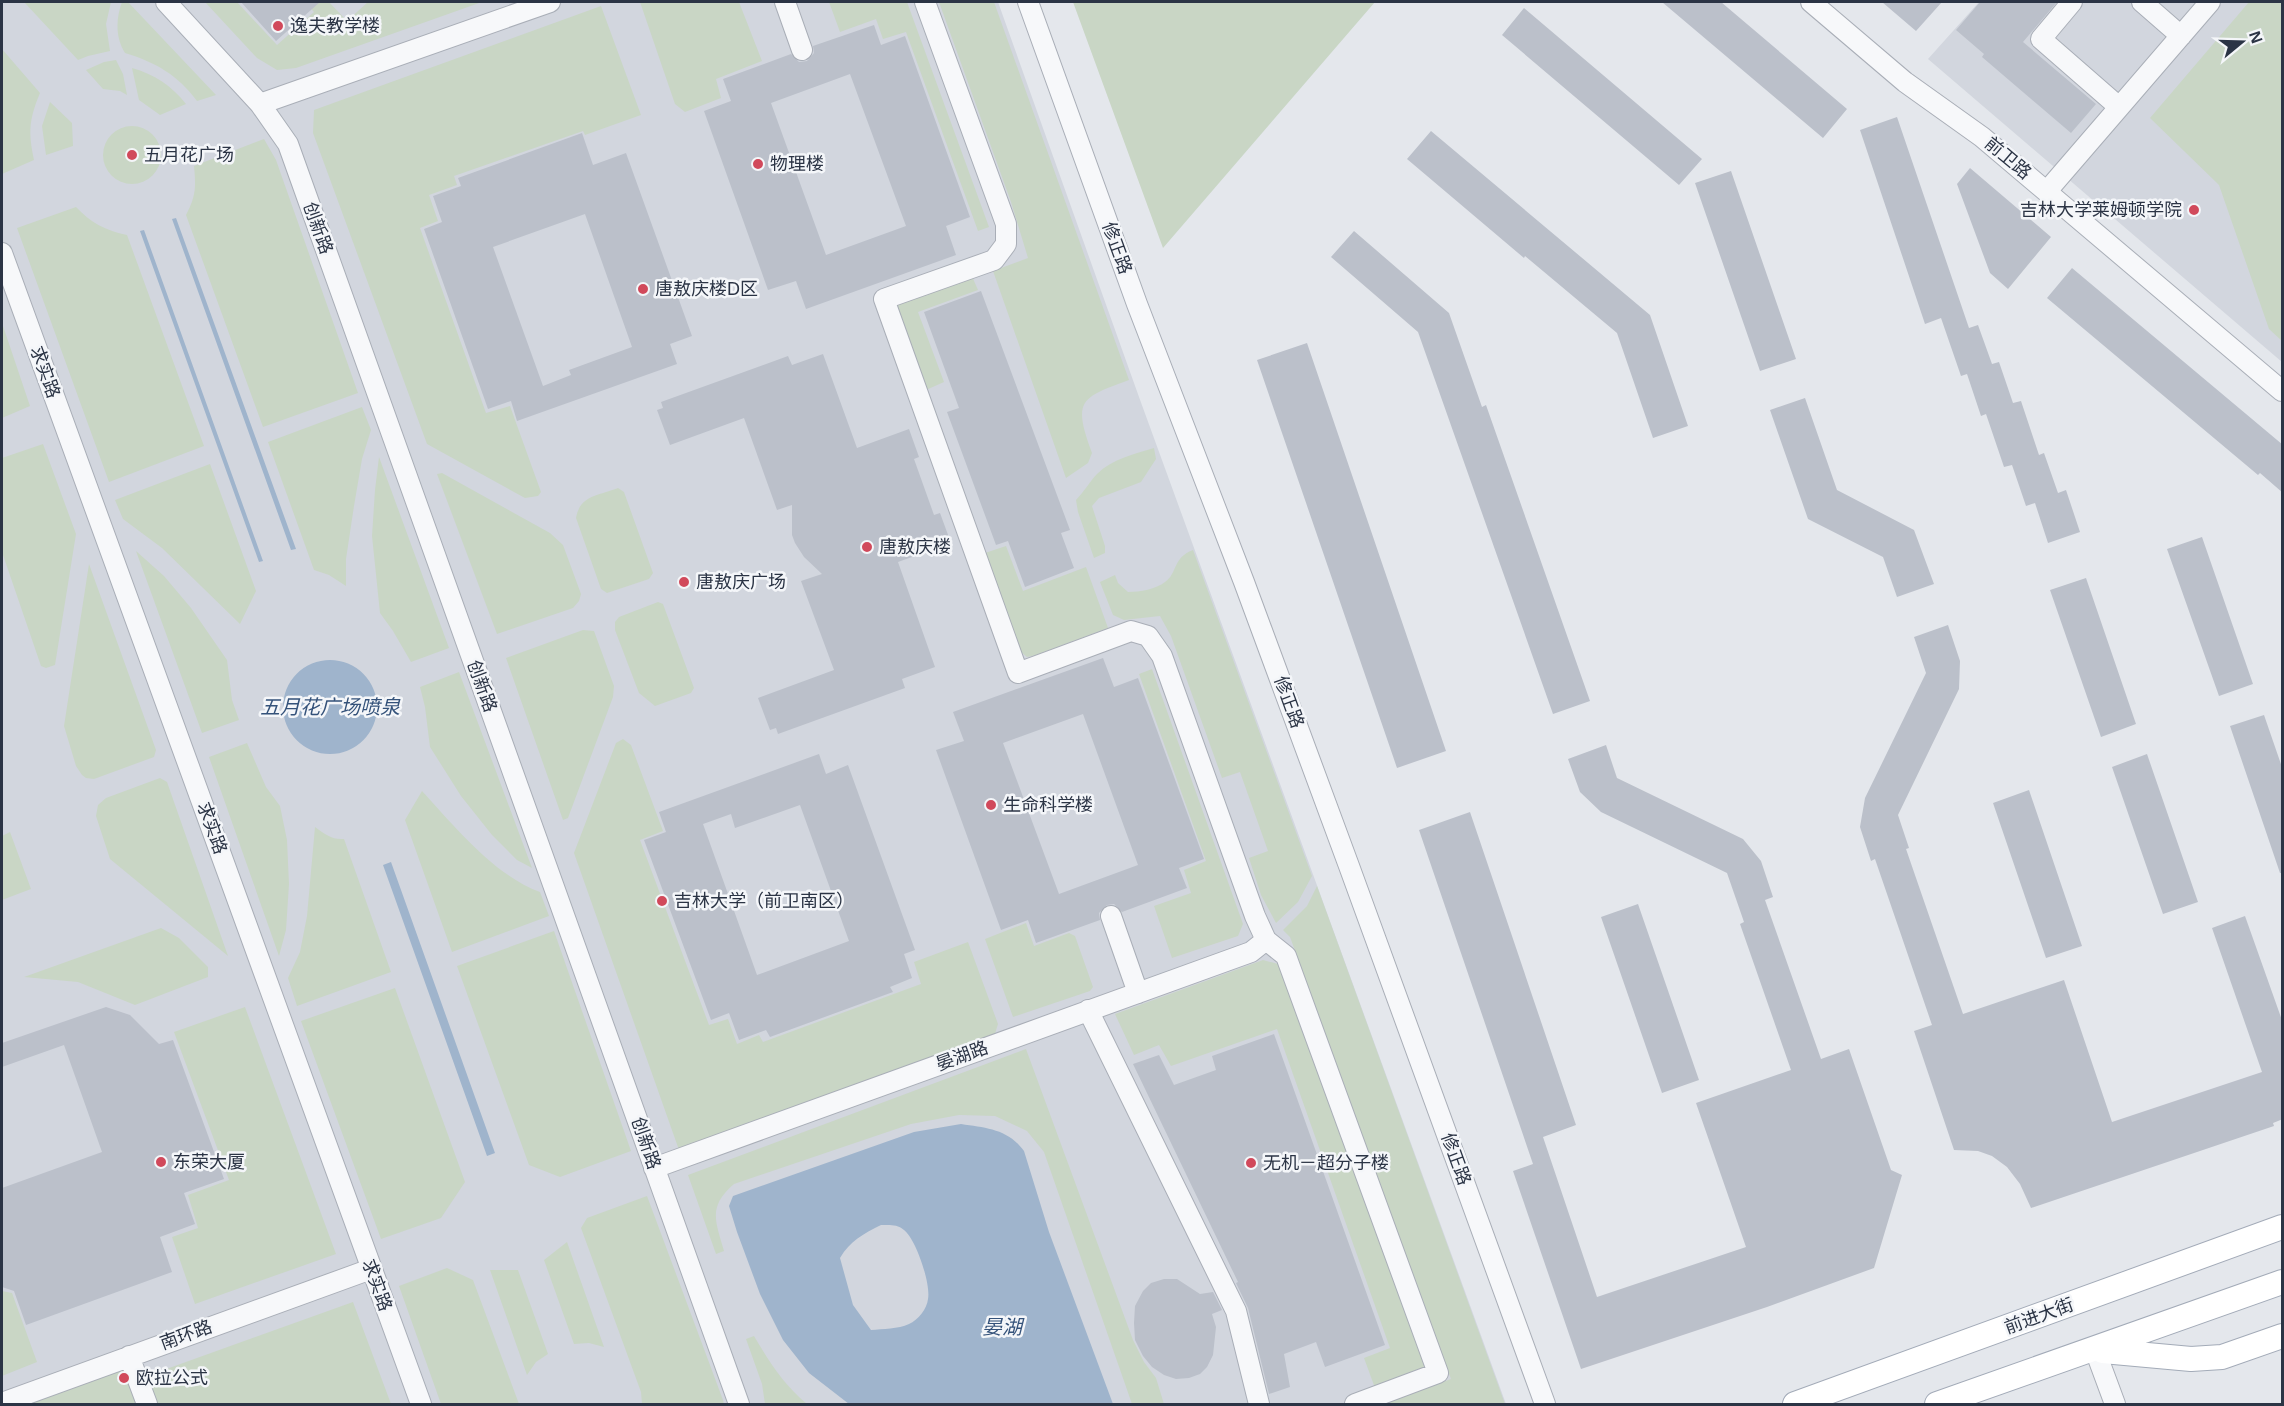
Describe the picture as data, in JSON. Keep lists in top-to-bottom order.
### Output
{
  "streets": {
    "main road": ["前进大街"],
    "street": [
      "前卫路",
      "创新路",
      "修正路",
      "求实路",
      "晏湖路",
      "南环路"
    ]
  },
  "crossings": [
    ["创新路", "晏湖路"],
    ["求实路", "南环路"]
  ],
  "water": ["五月花广场喷泉", "晏湖"],
  "places": [
    "逸夫教学楼",
    "五月花广场",
    "物理楼",
    "吉林大学莱姆顿学院",
    "唐敖庆楼D区",
    "唐敖庆楼",
    "唐敖庆广场",
    "生命科学楼",
    "吉林大学（前卫南区）",
    "东荣大厦",
    "无机－超分子楼",
    "欧拉公式"
  ],
  "north": "right"
}
